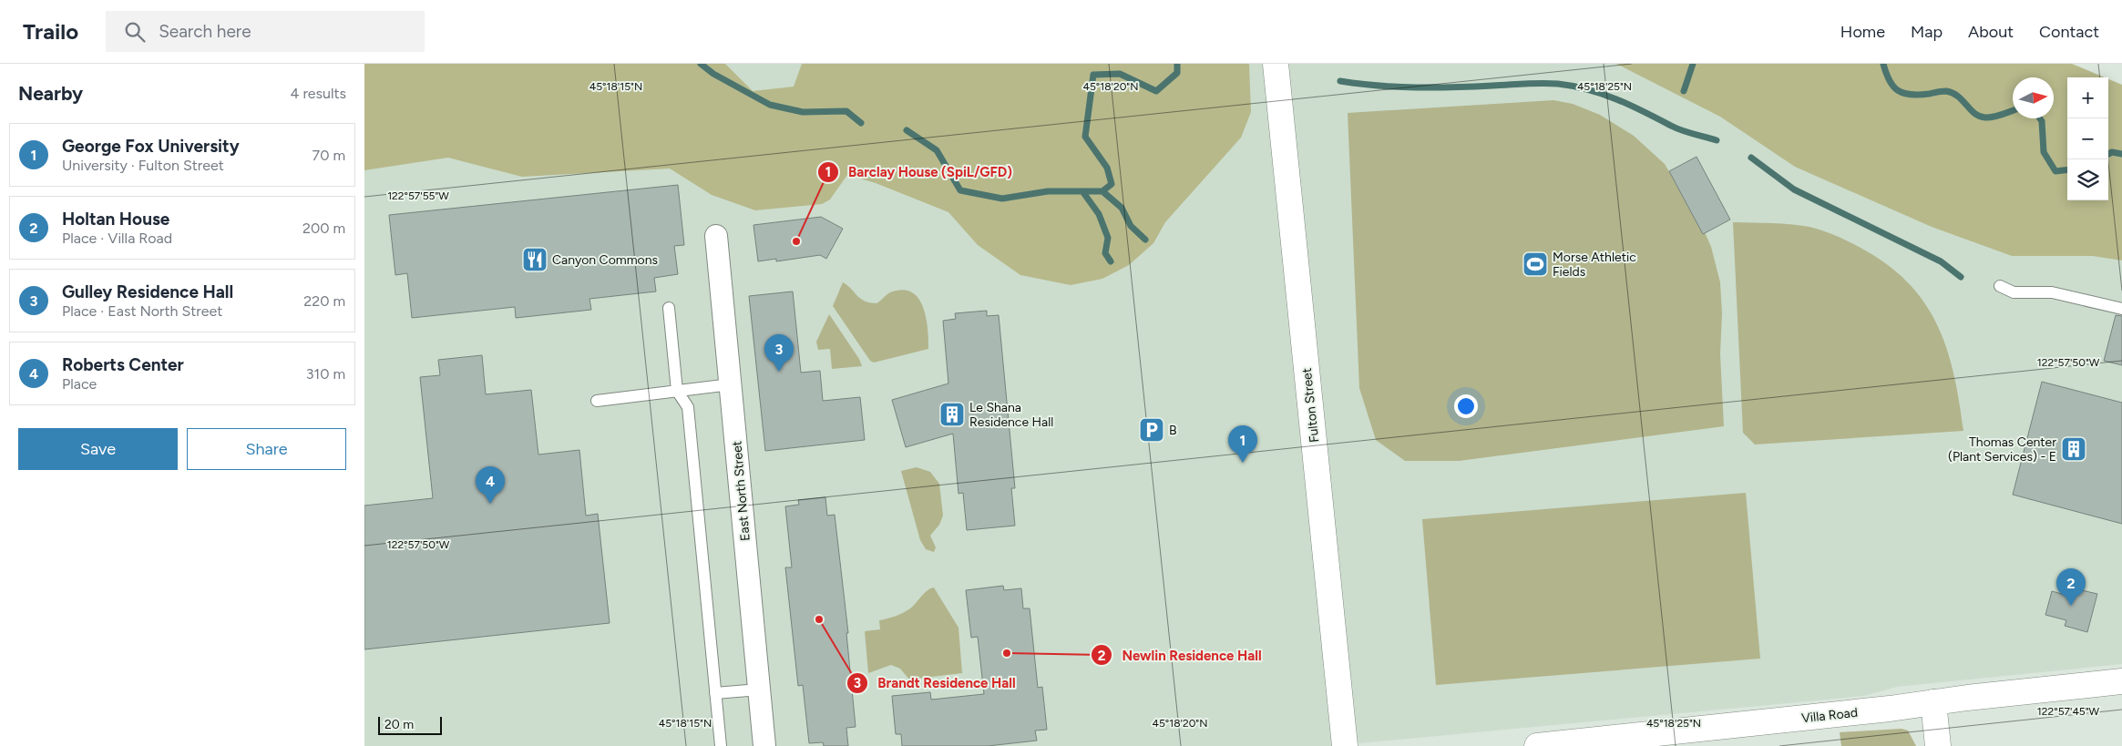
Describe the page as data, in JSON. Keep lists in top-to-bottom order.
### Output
{
  "streets": {
    "street": ["Fulton Street", "East North Street", "Villa Road"]
  },
  "places": {
    "other": ["Barclay House (SpiL/GFD)", "Brandt Residence Hall", "Newlin Residence Hall"],
    "restaurant": ["Canyon Commons"],
    "sports": ["Morse Athletic Fields"],
    "building": ["Le Shana Residence Hall", "Thomas Center (Plant Services) - E"],
    "parking": ["B"]
  },
  "scale_bar": "20 m",
  "north": "right",
  "page": {
    "header": "Trailo",
    "search": "Search here",
    "nav": [
      "Home",
      "Map",
      "About",
      "Contact"
    ],
    "heading": ["Nearby", "4 results"],
    "map_buttons": ["+", "−"],
    "list": [
      {
        "mark": "1",
        "name": "George Fox University",
        "note": "University · Fulton Street",
        "value": "70 m"
      },
      {
        "mark": "2",
        "name": "Holtan House",
        "note": "Place · Villa Road",
        "value": "200 m"
      },
      {
        "mark": "3",
        "name": "Gulley Residence Hall",
        "note": "Place · East North Street",
        "value": "220 m"
      },
      {
        "mark": "4",
        "name": "Roberts Center",
        "note": "Place",
        "value": "310 m"
      }
    ],
    "pins": [
      "3",
      "1",
      "4",
      "2"
    ],
    "buttons": ["Save", "Share"],
    "scale": "20 m"
  },
  "coordinates": [
    "45°18'15\"N",
    "45°18'20\"N",
    "45°18'25\"N",
    "122°57'55\"W",
    "122°57'50\"W",
    "122°57'45\"W"
  ]
}
